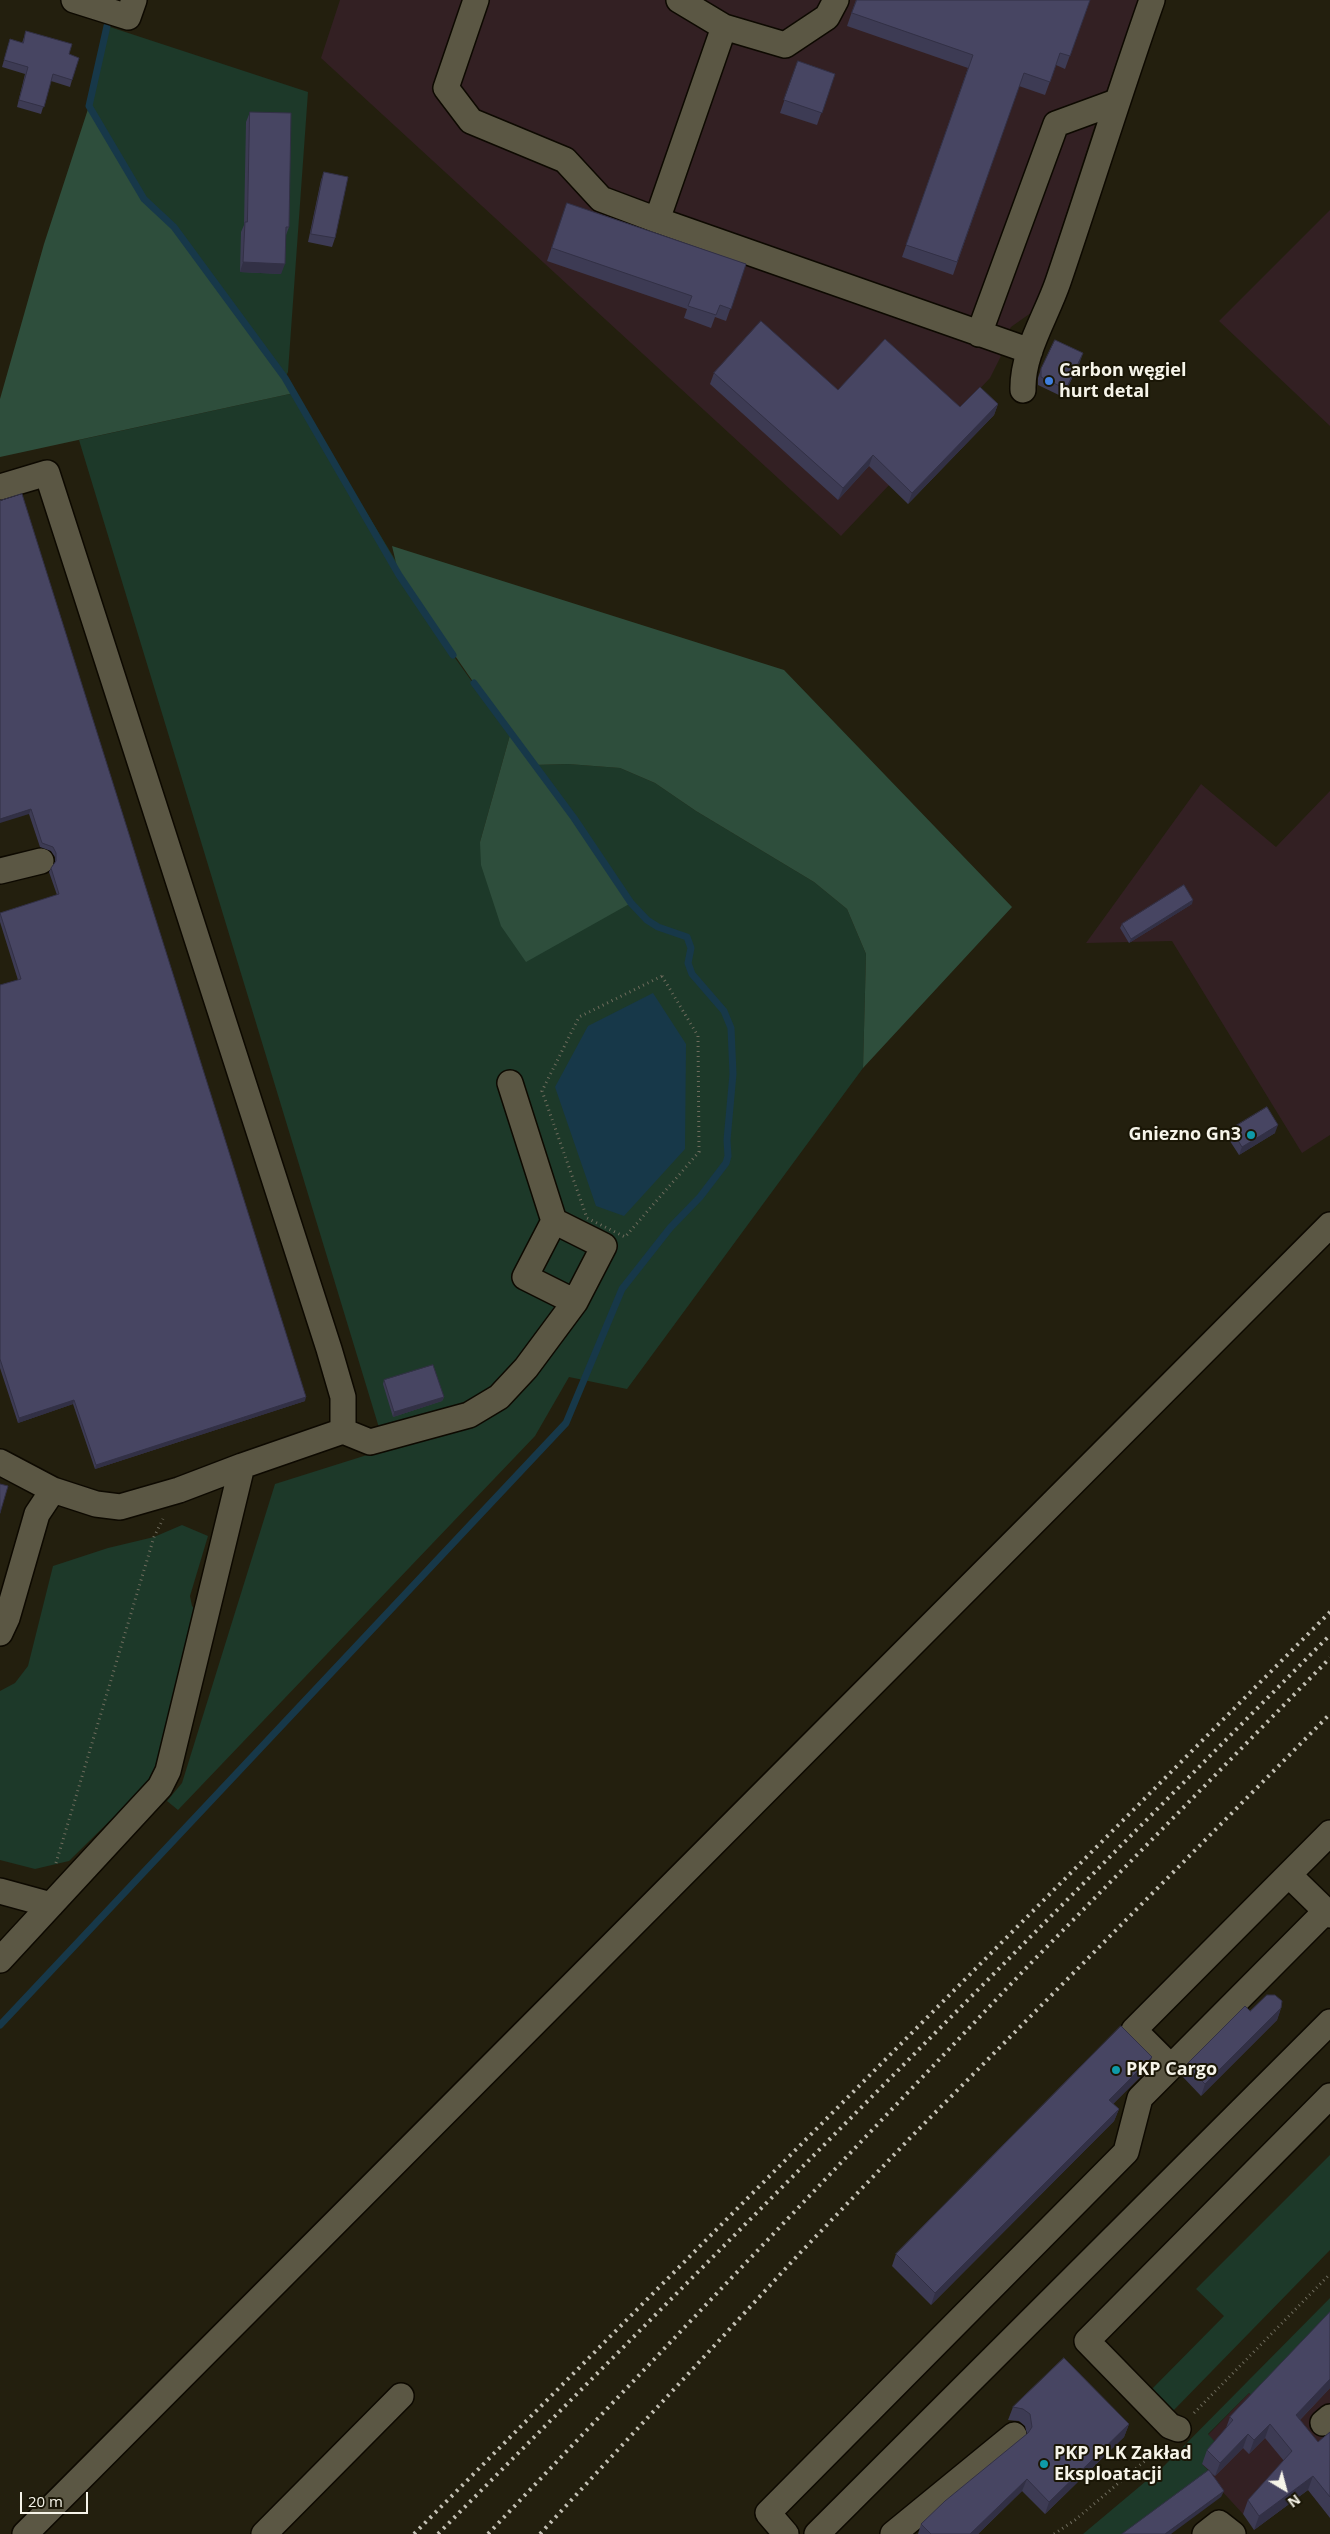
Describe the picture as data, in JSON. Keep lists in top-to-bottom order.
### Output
{
  "places": [
    "Carbon węgiel hurt detal",
    "Gniezno Gn3",
    "PKP Cargo",
    "PKP PLK Zakład Eksploatacji"
  ],
  "scale_bar": "20 m",
  "north": "bottom right"
}
